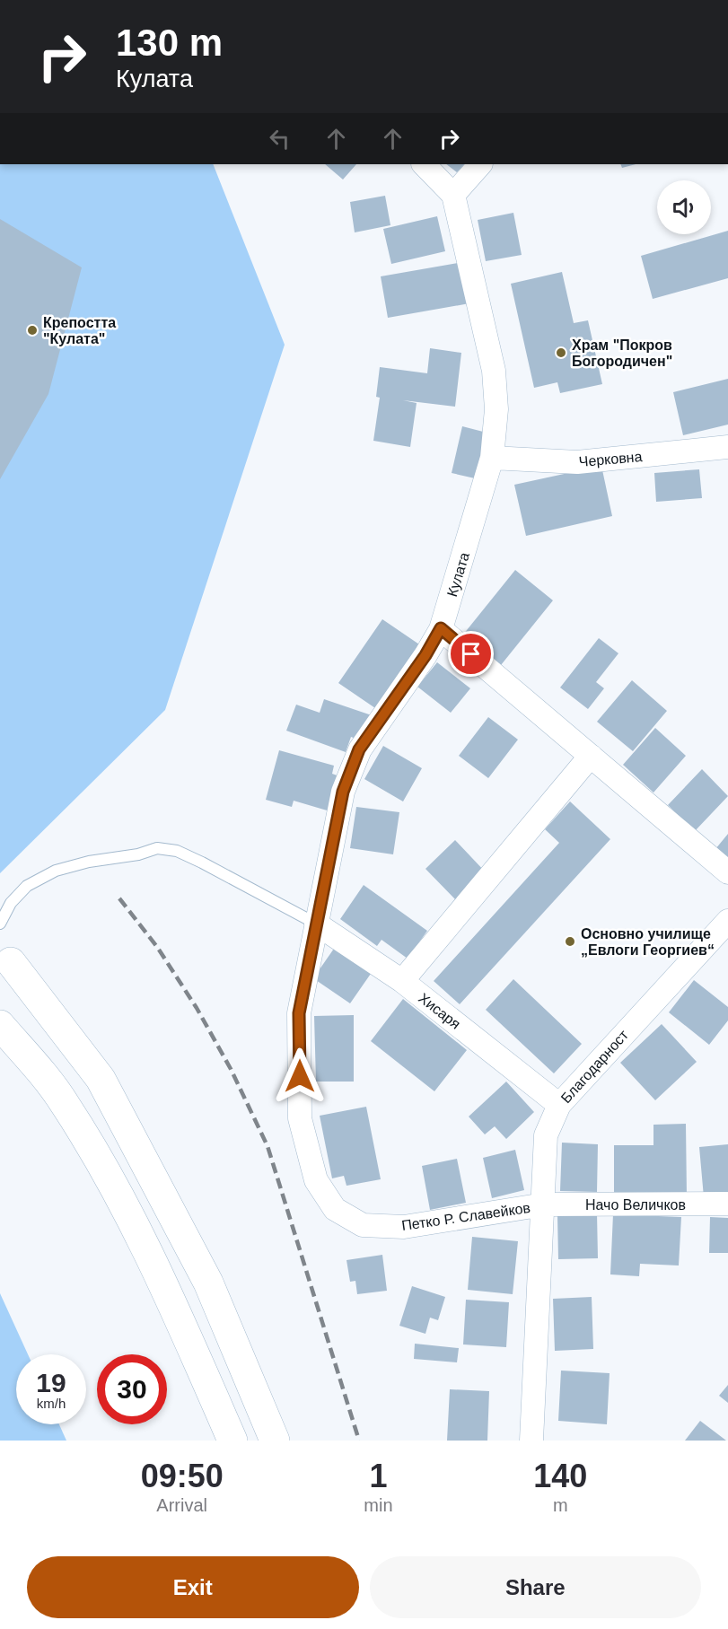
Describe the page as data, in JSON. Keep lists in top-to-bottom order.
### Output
{
  "streets": {
    "street": [
      "Черковна",
      "Кулата",
      "Хисаря",
      "Благодарност",
      "Начо Величков",
      "Петко Р. Славейков"
    ]
  },
  "crossings": [
    ["Черковна", "Кулата"],
    ["Кулата", "Петко Р. Славейков"],
    ["Хисаря", "Благодарност"],
    ["Хисаря", "Петко Р. Славейков"],
    ["Благодарност", "Начо Величков"],
    ["Благодарност", "Петко Р. Славейков"],
    ["Начо Величков", "Петко Р. Славейков"]
  ],
  "places": ["Крепостта \"Кулата\"", "Храм \"Покров Богородичен\"", "Основно училище „Евлоги Георгиев“"],
  "page": {
    "turn": ["130 m", "Кулата"],
    "speed": "19 km/h",
    "limit": "30",
    "eta": [
      "09:50",
      "Arrival",
      "1",
      "min",
      "140",
      "m"
    ],
    "buttons": ["Exit", "Share"]
  }
}
